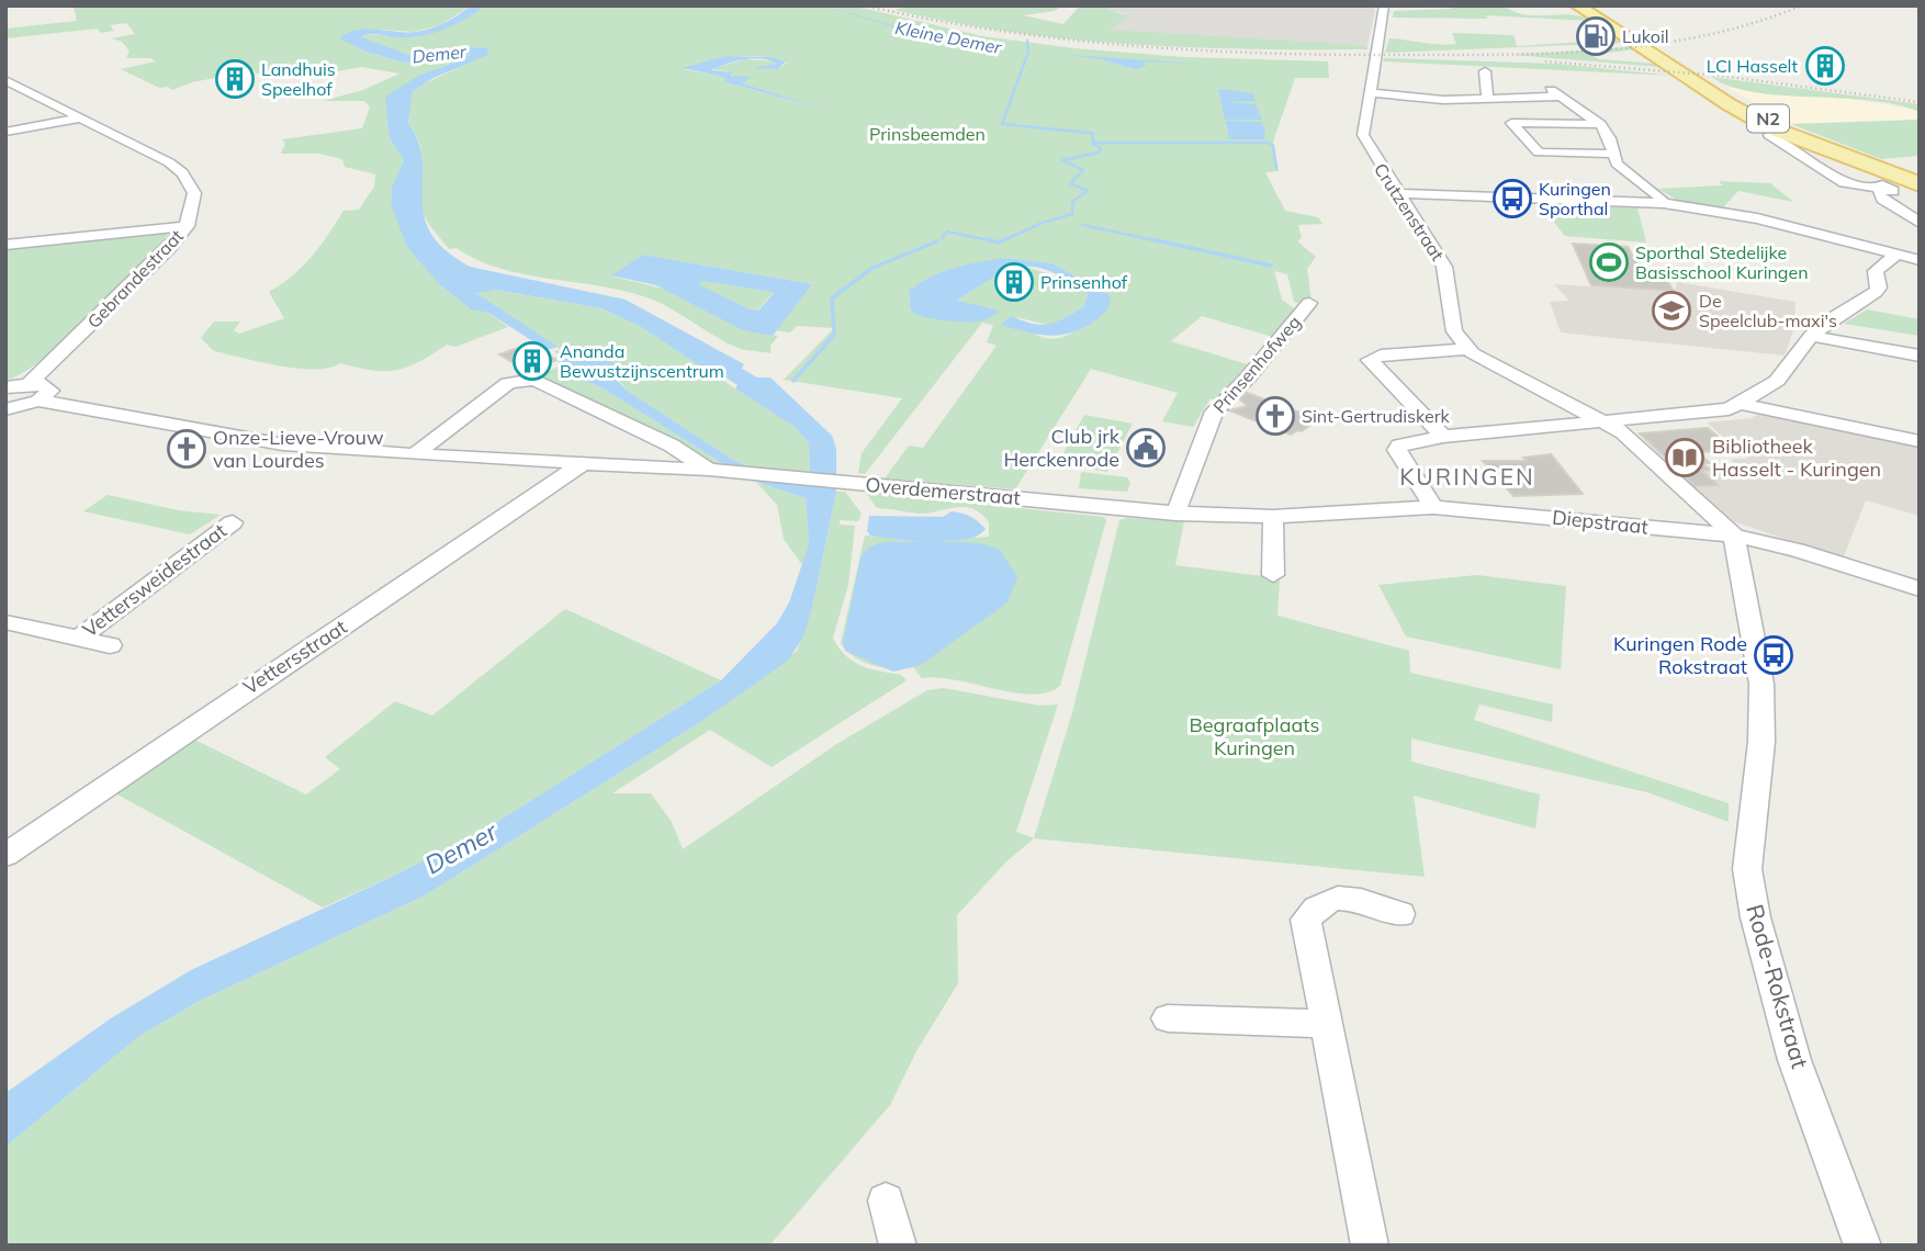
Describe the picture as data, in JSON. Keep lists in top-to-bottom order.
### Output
{
  "streets": {
    "main road": ["N2"],
    "street": [
      "Crutzenstraat",
      "Gebrandestraat",
      "Prinsenhofweg",
      "Overdemerstraat",
      "Diepstraat",
      "Vettersweidestraat",
      "Vettersstraat",
      "Rode-Rokstraat"
    ]
  },
  "crossings": [
    ["Prinsenhofweg", "Overdemerstraat"],
    ["Prinsenhofweg", "Diepstraat"],
    ["Overdemerstraat", "Diepstraat"],
    ["Overdemerstraat", "Vettersstraat"],
    ["Diepstraat", "Rode-Rokstraat"]
  ],
  "districts": ["KURINGEN"],
  "water": ["Kleine Demer", "Demer"],
  "parks": ["Prinsbeemden", "Begraafplaats Kuringen"],
  "places": {
    "fuel station": ["Lukoil"],
    "building": [
      "LCI Hasselt",
      "Landhuis Speelhof",
      "Prinsenhof",
      "Ananda Bewustzijnscentrum"
    ],
    "bus stop": ["Kuringen Sporthal", "Kuringen Rode Rokstraat"],
    "sports": ["Sporthal Stedelijke Basisschool Kuringen"],
    "school or university": ["De Speelclub-maxi's"],
    "church": ["Sint-Gertrudiskerk", "Onze-Lieve-Vrouw van Lourdes"],
    "public building": ["Club jrk Herckenrode"],
    "library": ["Bibliotheek Hasselt - Kuringen"]
  }
}
